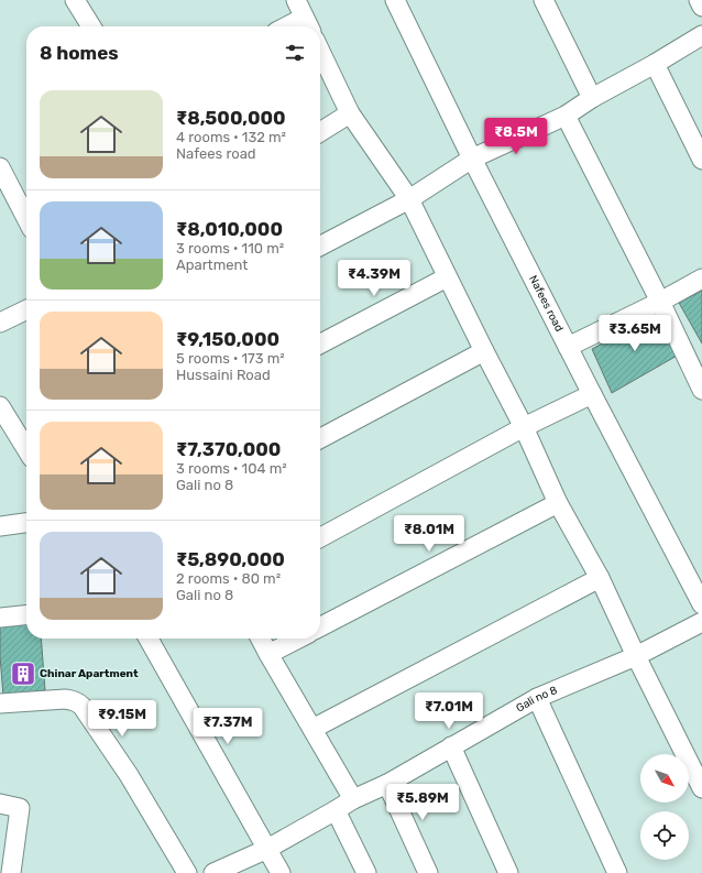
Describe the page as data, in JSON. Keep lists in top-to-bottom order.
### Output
{
  "streets": {
    "street": ["Nafees road", "Gali no 8"]
  },
  "places": {
    "building": ["Chinar Apartment"]
  },
  "north": "bottom right",
  "page": {
    "heading": "8 homes",
    "list": [
      {
        "name": "₹8,500,000",
        "note": "4 rooms · 132 m² · Nafees road"
      },
      {
        "name": "₹8,010,000",
        "note": "3 rooms · 110 m² · Apartment"
      },
      {
        "name": "₹9,150,000",
        "note": "5 rooms · 173 m² · Hussaini Road"
      },
      {
        "name": "₹7,370,000",
        "note": "3 rooms · 104 m² · Gali no 8"
      },
      {
        "name": "₹5,890,000",
        "note": "2 rooms · 80 m² · Gali no 8"
      }
    ],
    "price": [
      "₹8.5M",
      "₹4.39M",
      "₹3.65M",
      "₹8.01M",
      "₹7.01M",
      "₹9.15M",
      "₹7.37M",
      "₹5.89M"
    ]
  }
}
